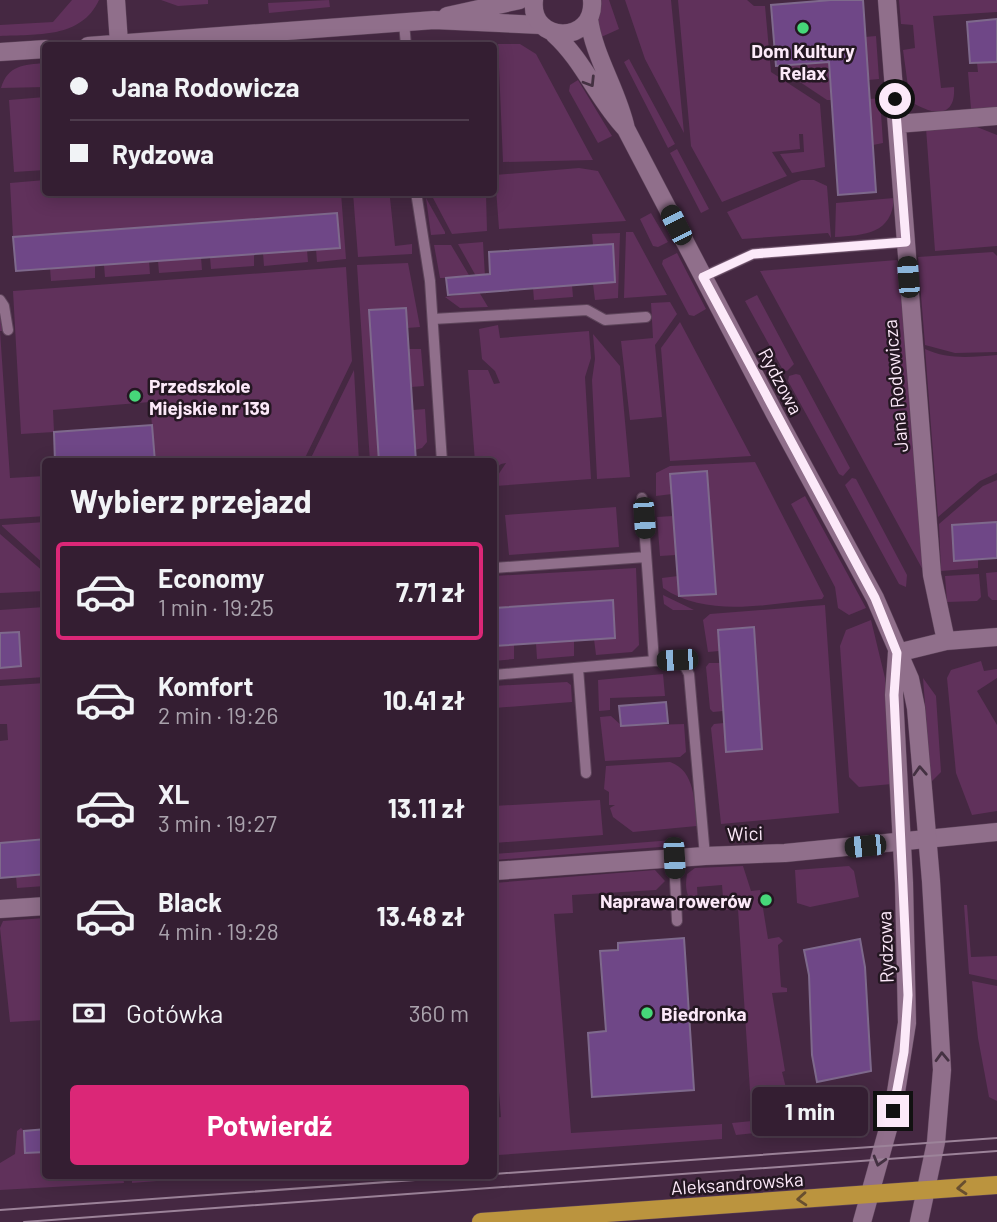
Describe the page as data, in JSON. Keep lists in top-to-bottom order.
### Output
{
  "streets": {
    "main road": ["Aleksandrowska"],
    "street": ["Rydzowa", "Jana Rodowicza", "Wici"]
  },
  "crossings": [
    ["Rydzowa", "Wici"],
    ["Rydzowa", "Aleksandrowska"]
  ],
  "one_way": ["Aleksandrowska"],
  "places": [
    "Dom Kultury Relax",
    "Przedszkole Miejskie nr 139",
    "Naprawa rowerów",
    "Biedronka"
  ],
  "page": {
    "banner": ["Jana Rodowicza", "Rydzowa"],
    "heading": "Wybierz przejazd",
    "list": [
      {
        "name": "Economy",
        "note": "1 min · 19:25",
        "value": "7.71 zł"
      },
      {
        "name": "Komfort",
        "note": "2 min · 19:26",
        "value": "10.41 zł"
      },
      {
        "name": "XL",
        "note": "3 min · 19:27",
        "value": "13.11 zł"
      },
      {
        "name": "Black",
        "note": "4 min · 19:28",
        "value": "13.48 zł"
      }
    ],
    "pay": ["Gotówka", "360 m"],
    "buttons": "Potwierdź",
    "bubble": "1 min"
  }
}
